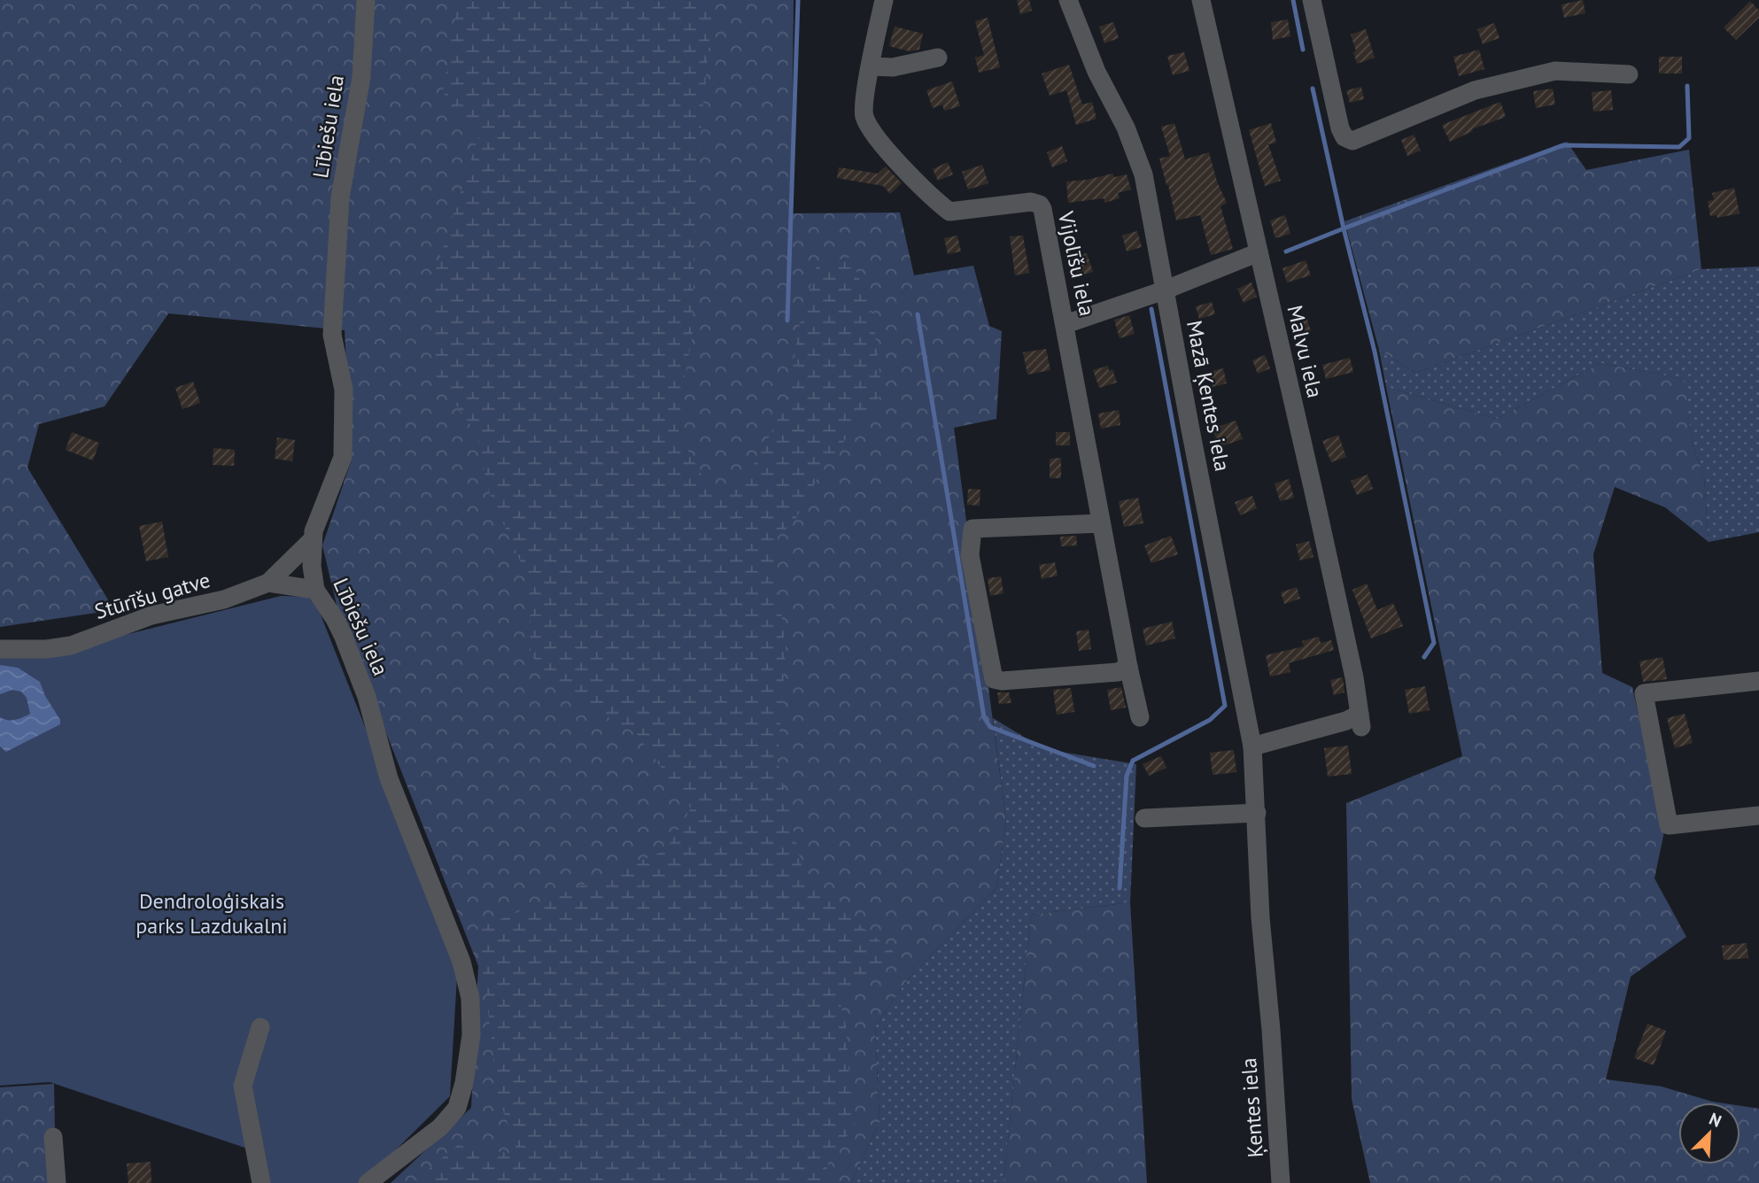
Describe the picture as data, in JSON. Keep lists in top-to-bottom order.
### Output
{
  "streets": {
    "street": [
      "Lībiešu iela",
      "Vijolīšu iela",
      "Malvu iela",
      "Mazā Ķentes iela",
      "Stūrīšu gatve",
      "Ķentes iela"
    ]
  },
  "crossings": [
    ["Lībiešu iela", "Stūrīšu gatve"],
    ["Malvu iela", "Mazā Ķentes iela"],
    ["Mazā Ķentes iela", "Ķentes iela"]
  ],
  "parks": ["Dendroloģiskais parks Lazdukalni"],
  "north": "top right"
}
